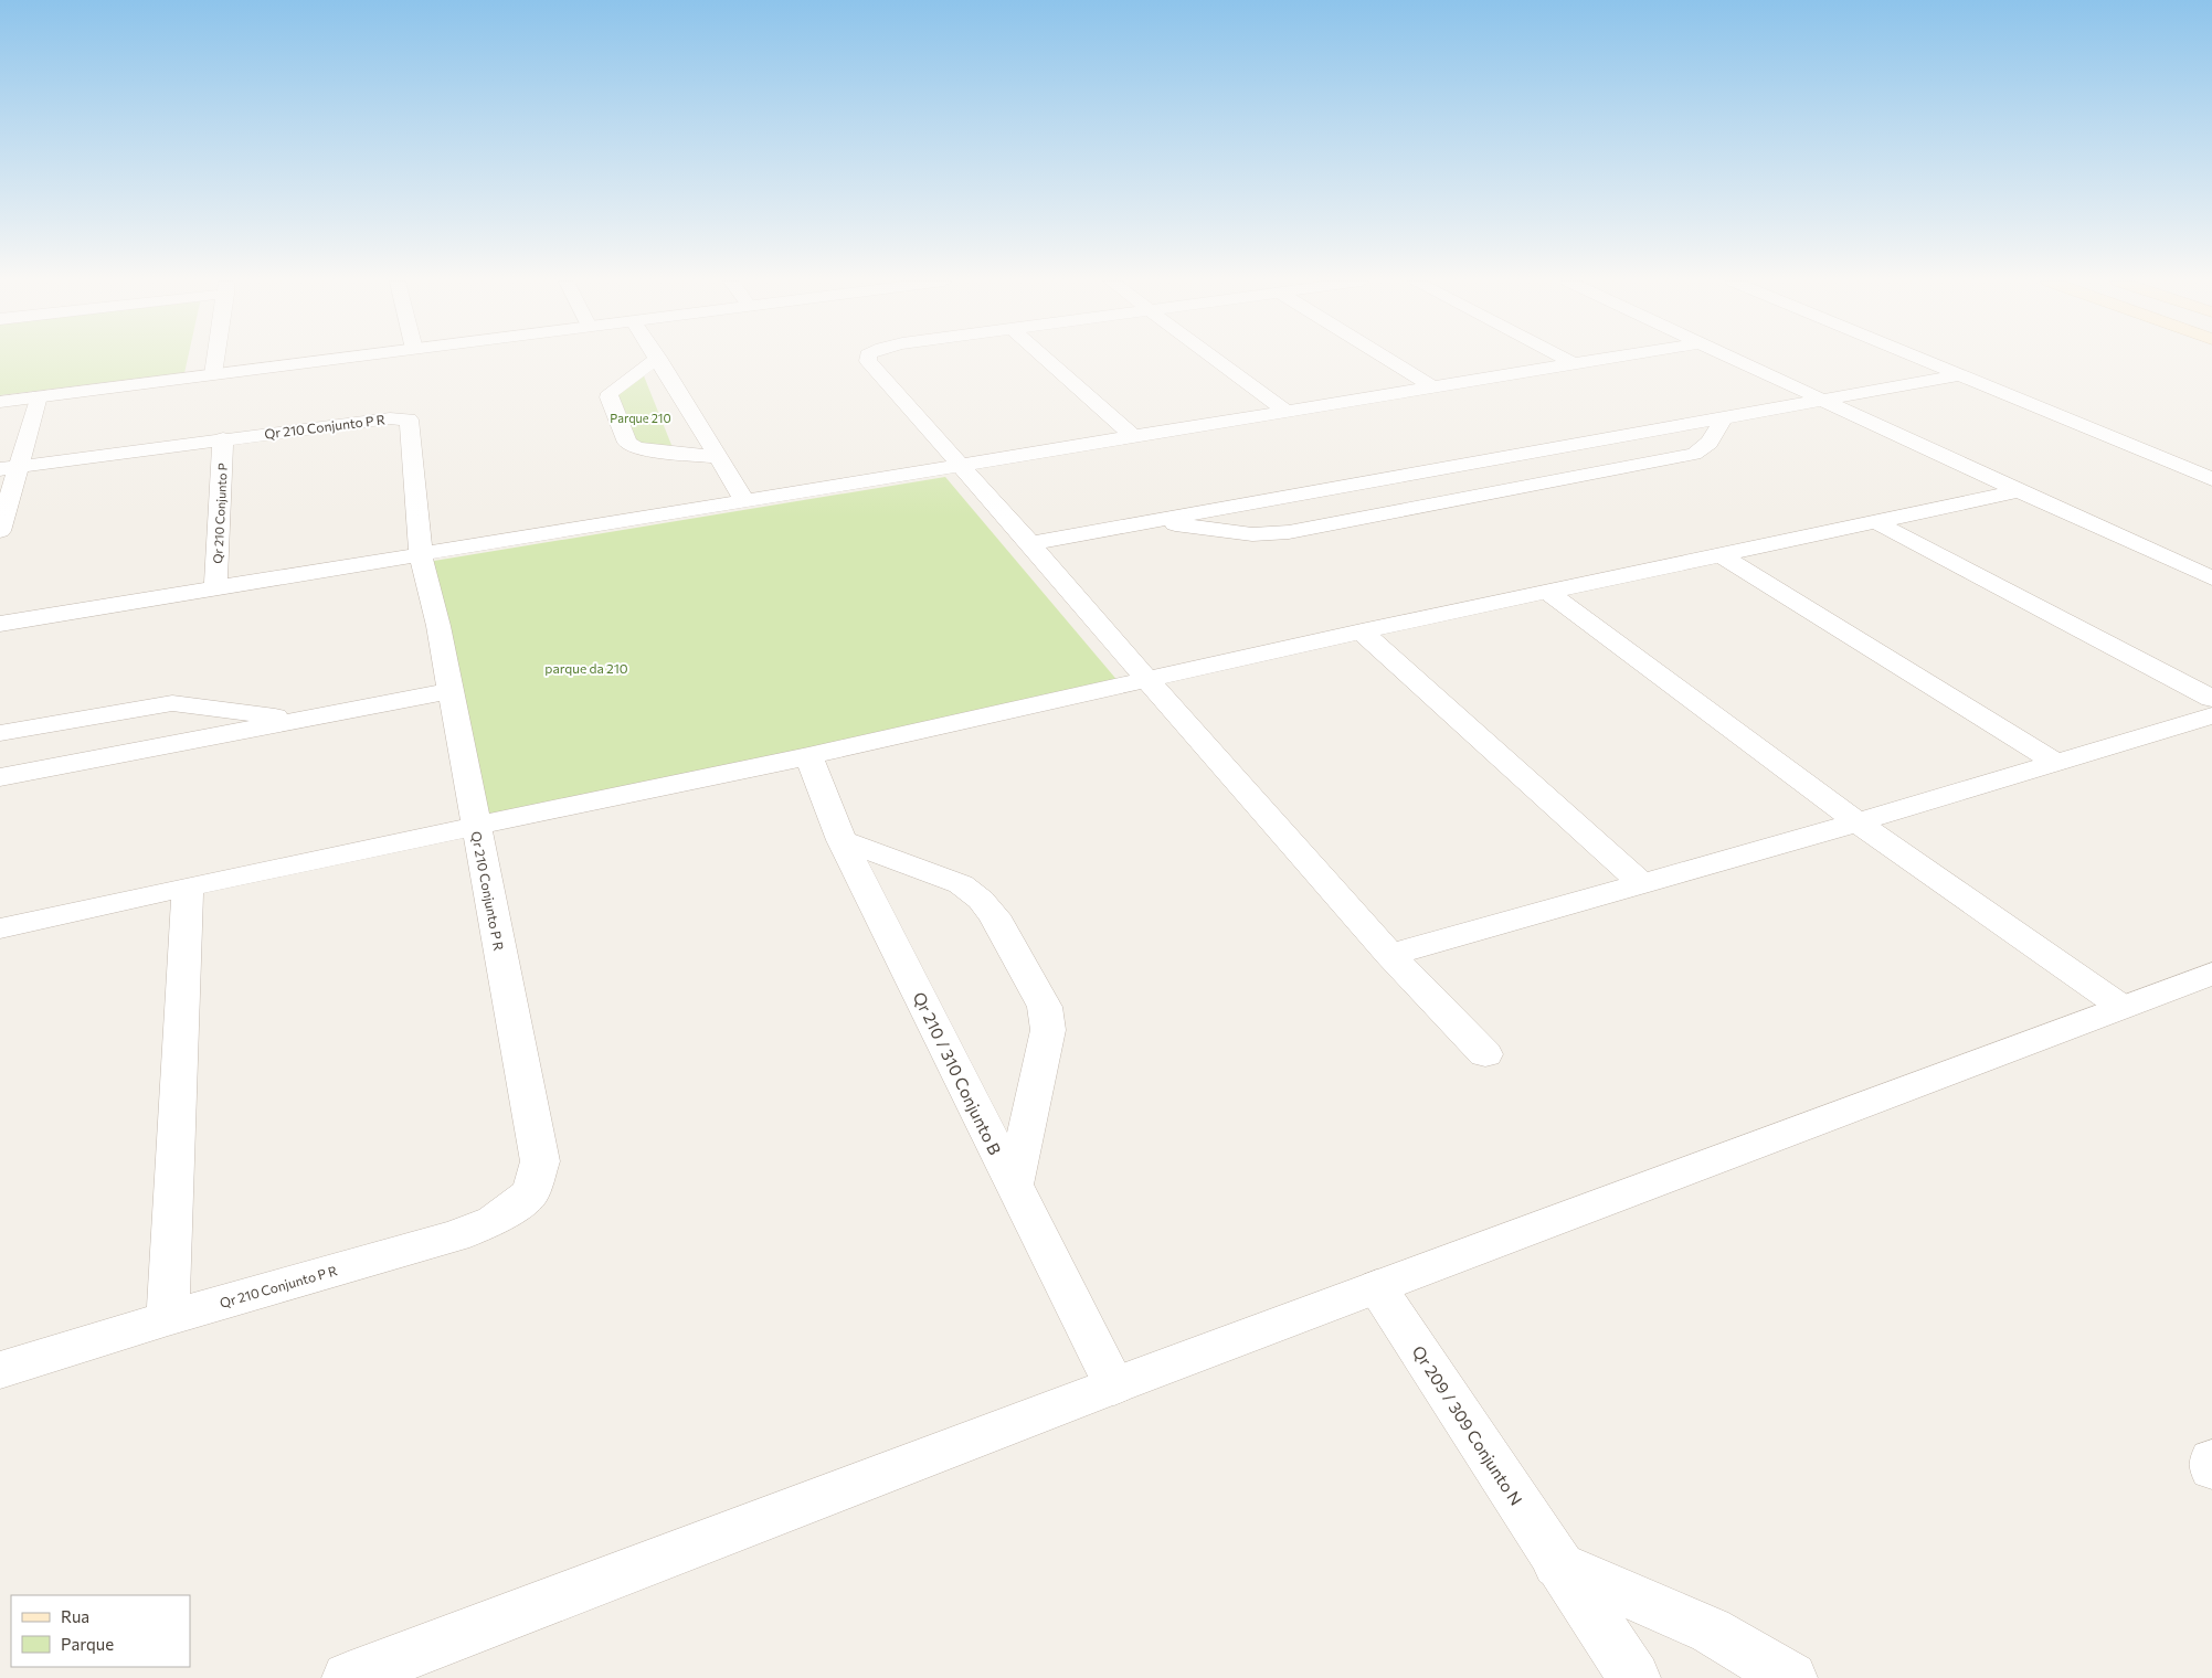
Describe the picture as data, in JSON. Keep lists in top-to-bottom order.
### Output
{
  "streets": {
    "street": [
      "Qr 210 Conjunto P R",
      "Qr 210 Conjunto P",
      "Qr 210 / 310 Conjunto B",
      "Qr 209 / 309 Conjunto N"
    ]
  },
  "crossings": [
    ["Qr 210 Conjunto P R", "Qr 210 Conjunto P"]
  ],
  "parks": ["Parque 210", "parque da 210"],
  "legend": ["Rua", "Parque"]
}
